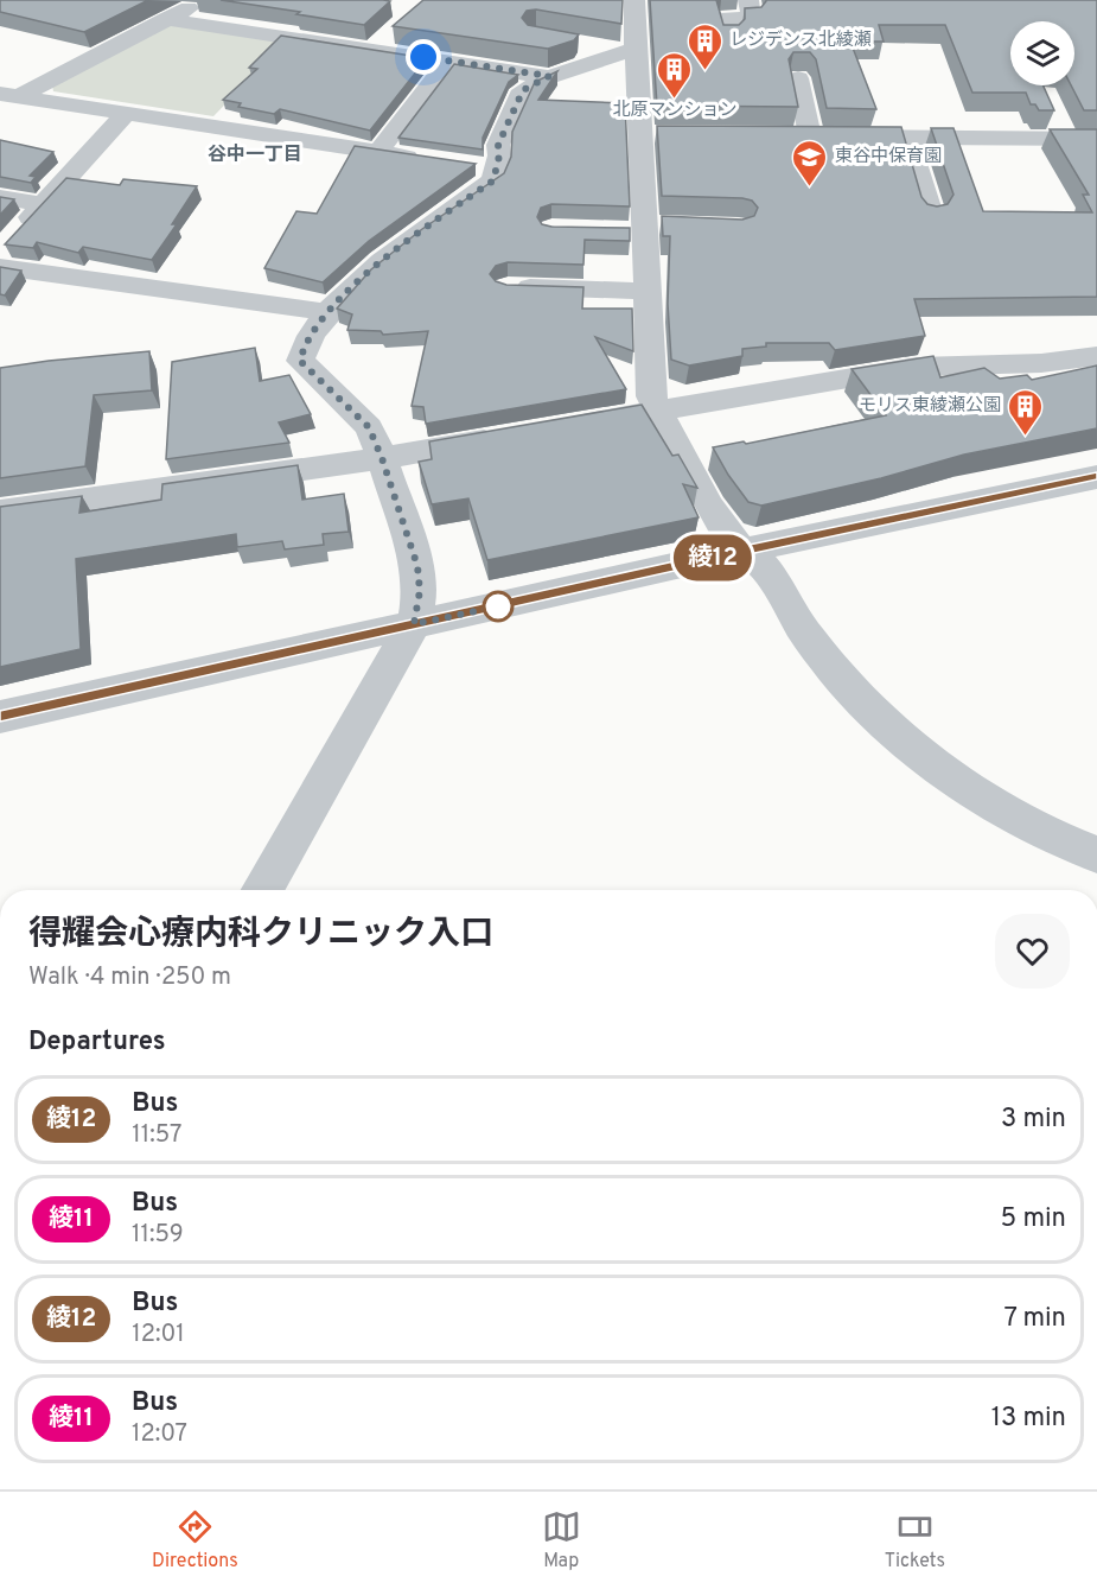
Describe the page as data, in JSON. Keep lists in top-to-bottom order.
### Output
{
  "districts": ["谷中一丁目"],
  "places": {
    "building": ["レジデンス北綾瀬", "北原マンション", "モリス東綾瀬公園"],
    "school or university": ["東谷中保育園"]
  },
  "lines": ["bus line 綾12"],
  "page": {
    "on_map": "綾12",
    "heading": [
      ["得耀会心療内科クリニック入口", "Walk · 4 min · 250 m"],
      "Departures"
    ],
    "list": [
      {
        "mark": "綾12",
        "name": "Bus",
        "note": "11:57",
        "value": "3 min"
      },
      {
        "mark": "綾11",
        "name": "Bus",
        "note": "11:59",
        "value": "5 min"
      },
      {
        "mark": "綾12",
        "name": "Bus",
        "note": "12:01",
        "value": "7 min"
      },
      {
        "mark": "綾11",
        "name": "Bus",
        "note": "12:07",
        "value": "13 min"
      }
    ],
    "tabs": ["Directions", "Map", "Tickets"]
  }
}
